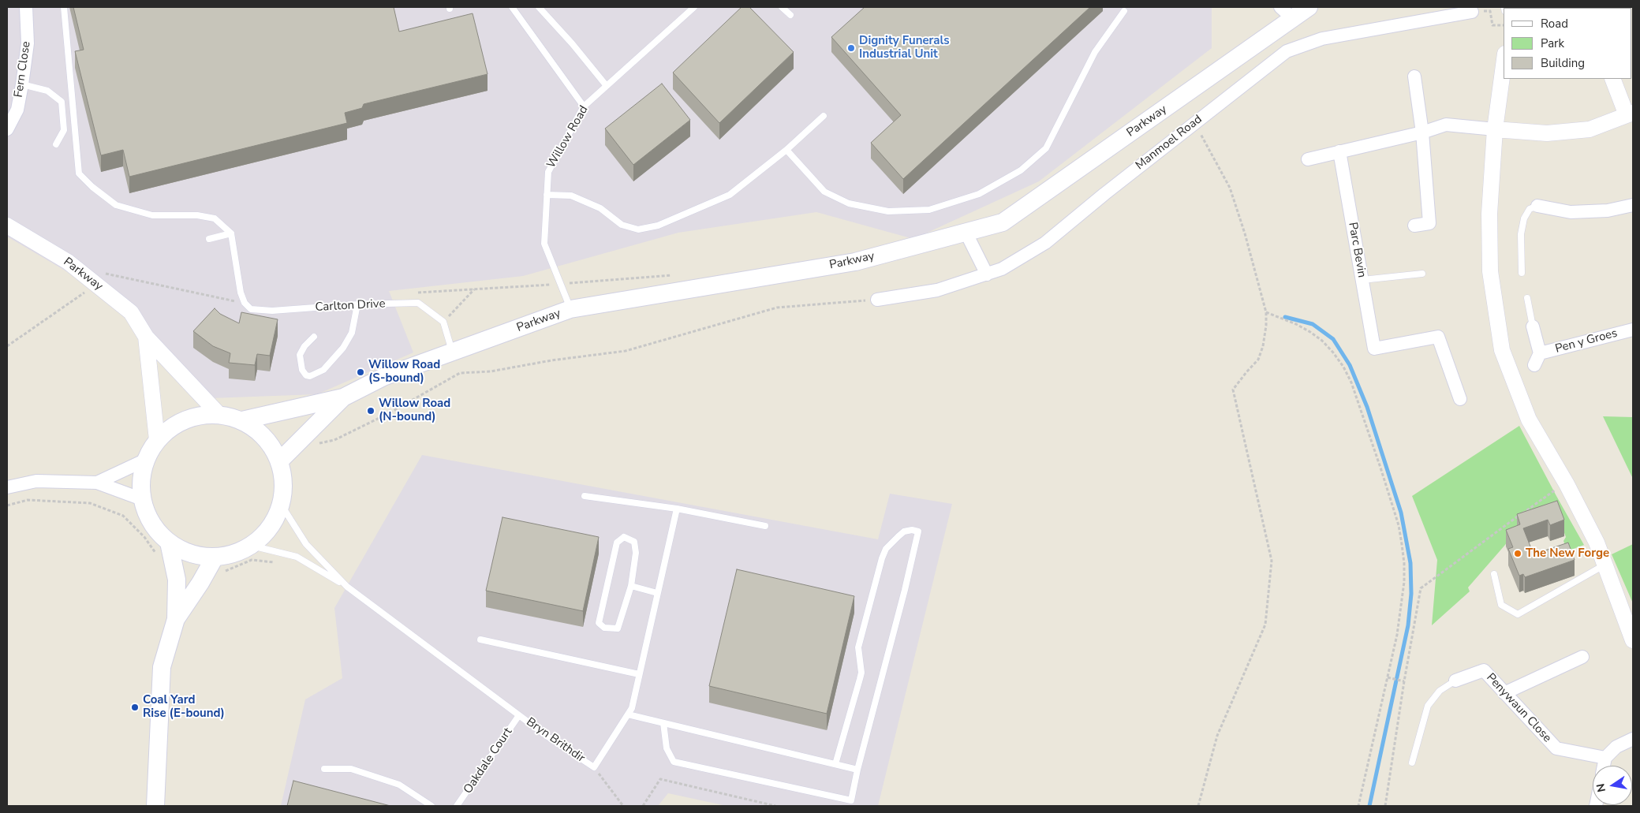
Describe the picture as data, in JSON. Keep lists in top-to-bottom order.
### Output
{
  "streets": {
    "main road": ["Parkway"],
    "street": [
      "Fern Close",
      "Manmoel Road",
      "Parc Bevin",
      "Pen y Groes",
      "Penywaun Close"
    ],
    "lane": [
      "Willow Road",
      "Carlton Drive",
      "Bryn Brithdir",
      "Oakdale Court"
    ]
  },
  "crossings": [
    ["Parkway", "Willow Road"],
    ["Bryn Brithdir", "Oakdale Court"]
  ],
  "places": [
    "Dignity Funerals Industrial Unit",
    "Willow Road (S-bound)",
    "Willow Road (N-bound)",
    "The New Forge",
    "Coal Yard Rise (E-bound)"
  ],
  "legend": ["Road", "Park", "Building"],
  "north": "left"
}
